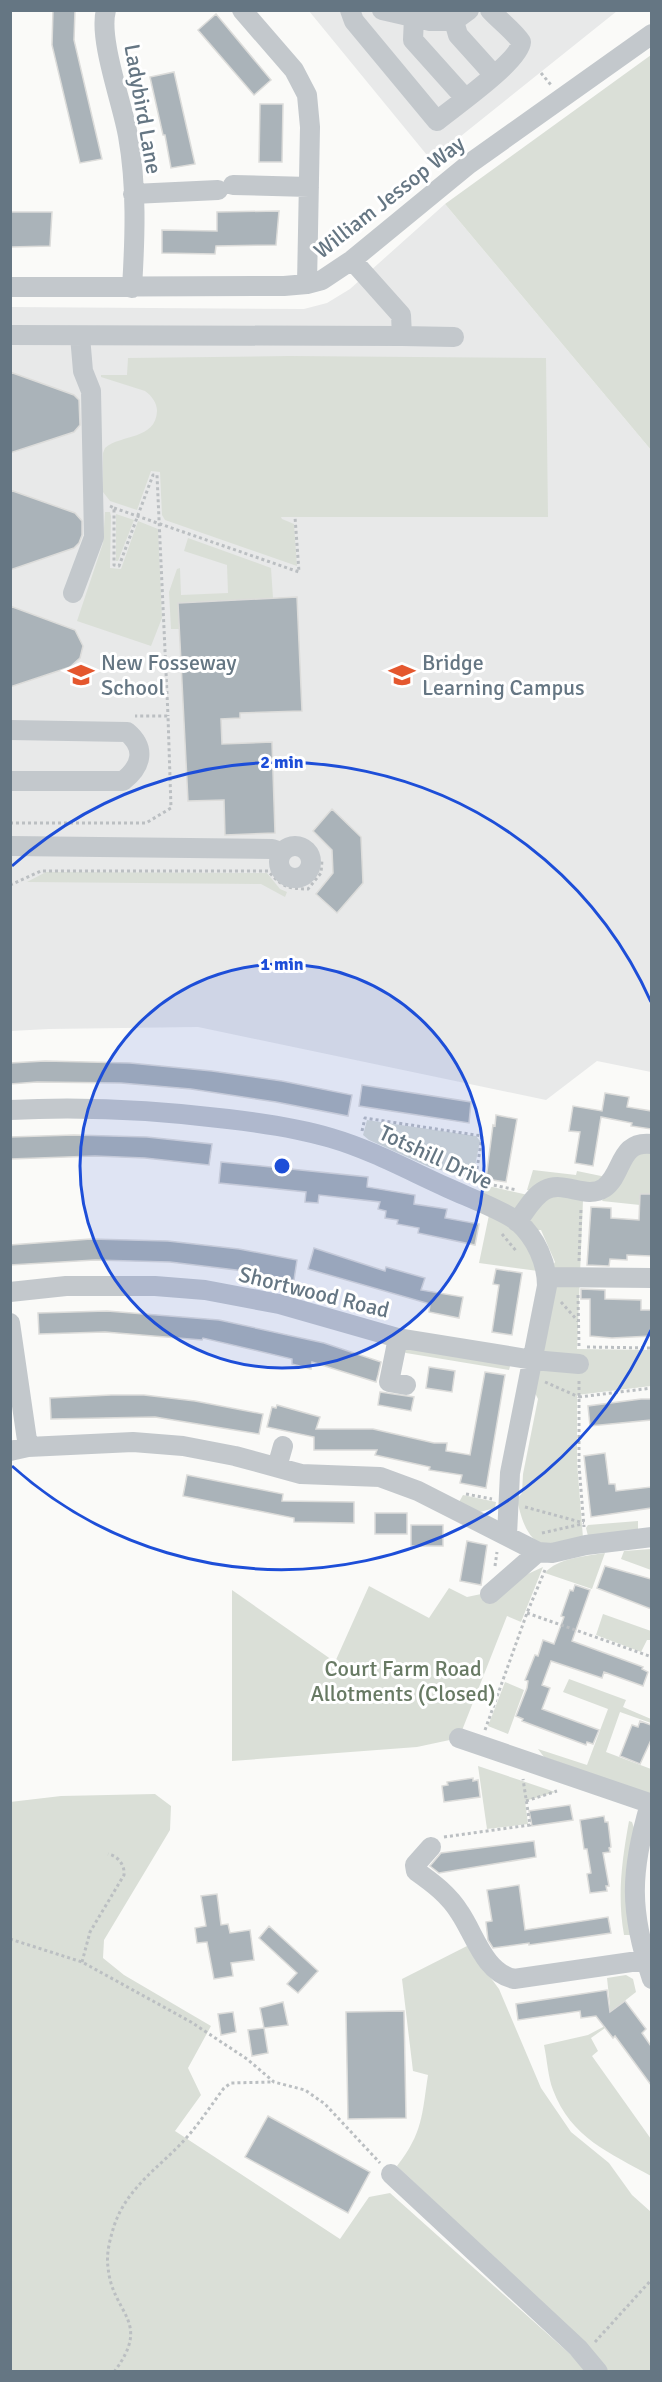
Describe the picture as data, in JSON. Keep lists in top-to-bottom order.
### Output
{
  "streets": {
    "street": [
      "Ladybird Lane",
      "William Jessop Way",
      "Totshill Drive",
      "Shortwood Road"
    ]
  },
  "crossings": [
    ["Ladybird Lane", "William Jessop Way"],
    ["Totshill Drive", "Shortwood Road"]
  ],
  "parks": ["Court Farm Road Allotments (Closed)"],
  "places": {
    "school or university": ["New Fosseway School", "Bridge Learning Campus"]
  },
  "rings": ["2 min", "1 min"]
}
